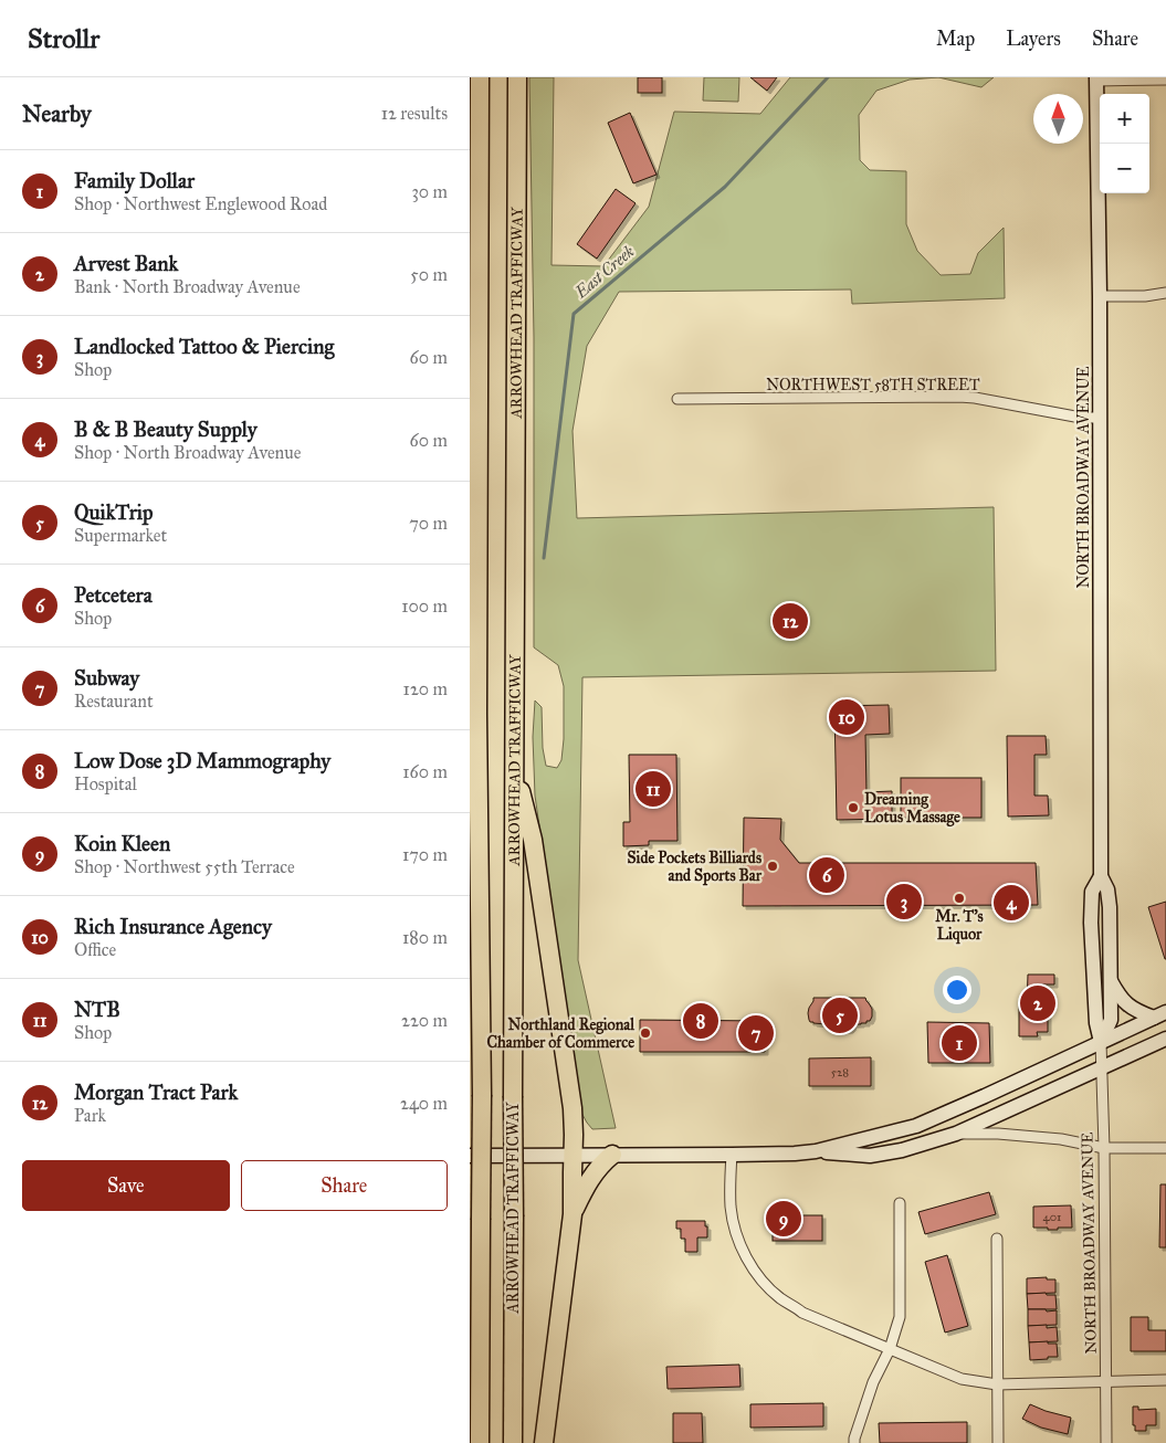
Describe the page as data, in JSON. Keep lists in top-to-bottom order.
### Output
{
  "streets": {
    "highway": ["ARROWHEAD TRAFFICWAY"],
    "main road": ["NORTH BROADWAY AVENUE"],
    "street": ["NORTHWEST 58TH STREET"]
  },
  "crossings": [
    ["NORTHWEST 58TH STREET", "NORTH BROADWAY AVENUE"]
  ],
  "water": ["East Creek"],
  "places": [
    "Dreaming Lotus Massage",
    "Side Pockets Billiards and Sports Bar",
    "Mr. T's Liquor",
    "Northland Regional Chamber of Commerce"
  ],
  "house_numbers": ["528", "401"],
  "north": "top",
  "page": {
    "header": "Strollr",
    "nav": ["Map", "Layers", "Share"],
    "heading": ["Nearby", "12 results"],
    "map_buttons": ["+", "−"],
    "list": [
      {
        "mark": "1",
        "name": "Family Dollar",
        "note": "Shop · Northwest Englewood Road",
        "value": "30 m"
      },
      {
        "mark": "2",
        "name": "Arvest Bank",
        "note": "Bank · North Broadway Avenue",
        "value": "50 m"
      },
      {
        "mark": "3",
        "name": "Landlocked Tattoo & Piercing",
        "note": "Shop",
        "value": "60 m"
      },
      {
        "mark": "4",
        "name": "B & B Beauty Supply",
        "note": "Shop · North Broadway Avenue",
        "value": "60 m"
      },
      {
        "mark": "5",
        "name": "QuikTrip",
        "note": "Supermarket",
        "value": "70 m"
      },
      {
        "mark": "6",
        "name": "Petcetera",
        "note": "Shop",
        "value": "100 m"
      },
      {
        "mark": "7",
        "name": "Subway",
        "note": "Restaurant",
        "value": "120 m"
      },
      {
        "mark": "8",
        "name": "Low Dose 3D Mammography",
        "note": "Hospital",
        "value": "160 m"
      },
      {
        "mark": "9",
        "name": "Koin Kleen",
        "note": "Shop · Northwest 55th Terrace",
        "value": "170 m"
      },
      {
        "mark": "10",
        "name": "Rich Insurance Agency",
        "note": "Office",
        "value": "180 m"
      },
      {
        "mark": "11",
        "name": "NTB",
        "note": "Shop",
        "value": "220 m"
      },
      {
        "mark": "12",
        "name": "Morgan Tract Park",
        "note": "Park",
        "value": "240 m"
      }
    ],
    "pins": [
      "12",
      "10",
      "11",
      "6",
      "3",
      "4",
      "2",
      "5",
      "8",
      "7",
      "1",
      "9"
    ],
    "buttons": ["Save", "Share"]
  }
}
